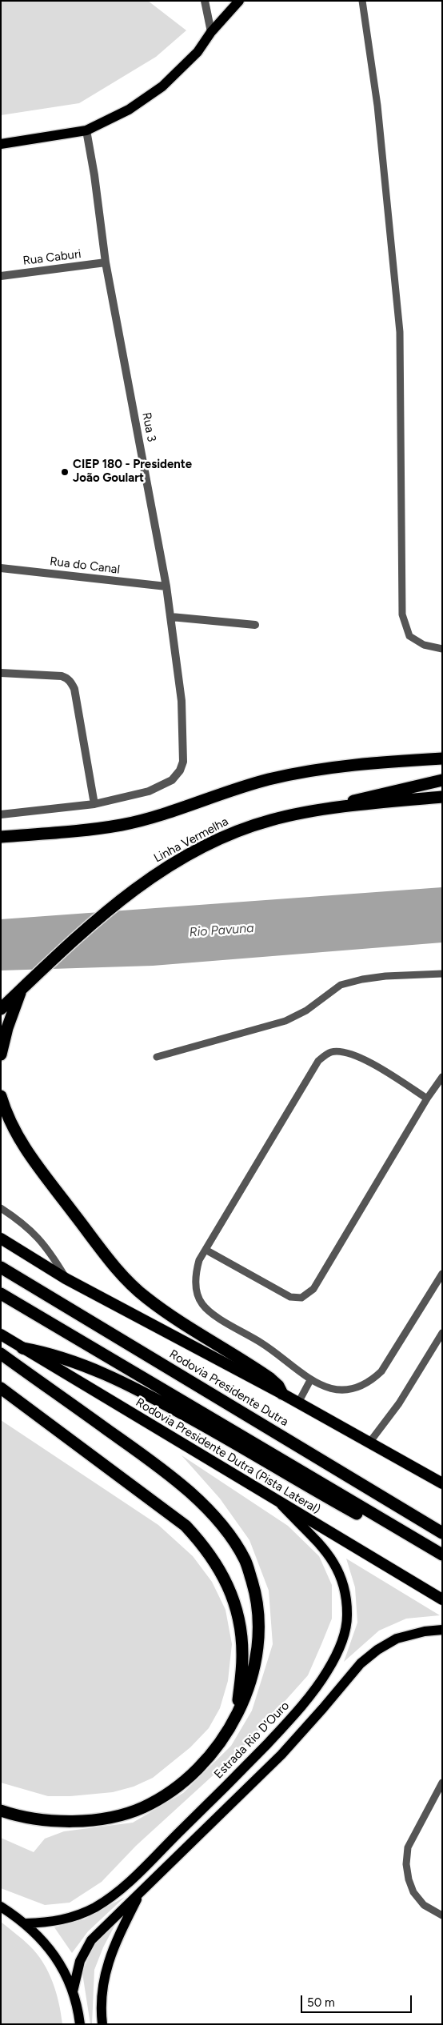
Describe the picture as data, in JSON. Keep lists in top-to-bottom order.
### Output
{
  "streets": {
    "highway": ["Linha Vermelha", "Rodovia Presidente Dutra", "Rodovia Presidente Dutra (Pista Lateral)"],
    "main road": ["Estrada Rio D'Ouro"],
    "street": ["Rua Caburi", "Rua 3", "Rua do Canal"]
  },
  "crossings": [
    ["Rua Caburi", "Rua 3"],
    ["Rua 3", "Rua do Canal"],
    ["Rodovia Presidente Dutra (Pista Lateral)", "Estrada Rio D'Ouro"]
  ],
  "water": ["Rio Pavuna"],
  "places": ["CIEP 180 - Presidente João Goulart"],
  "scale_bar": "50 m"
}
